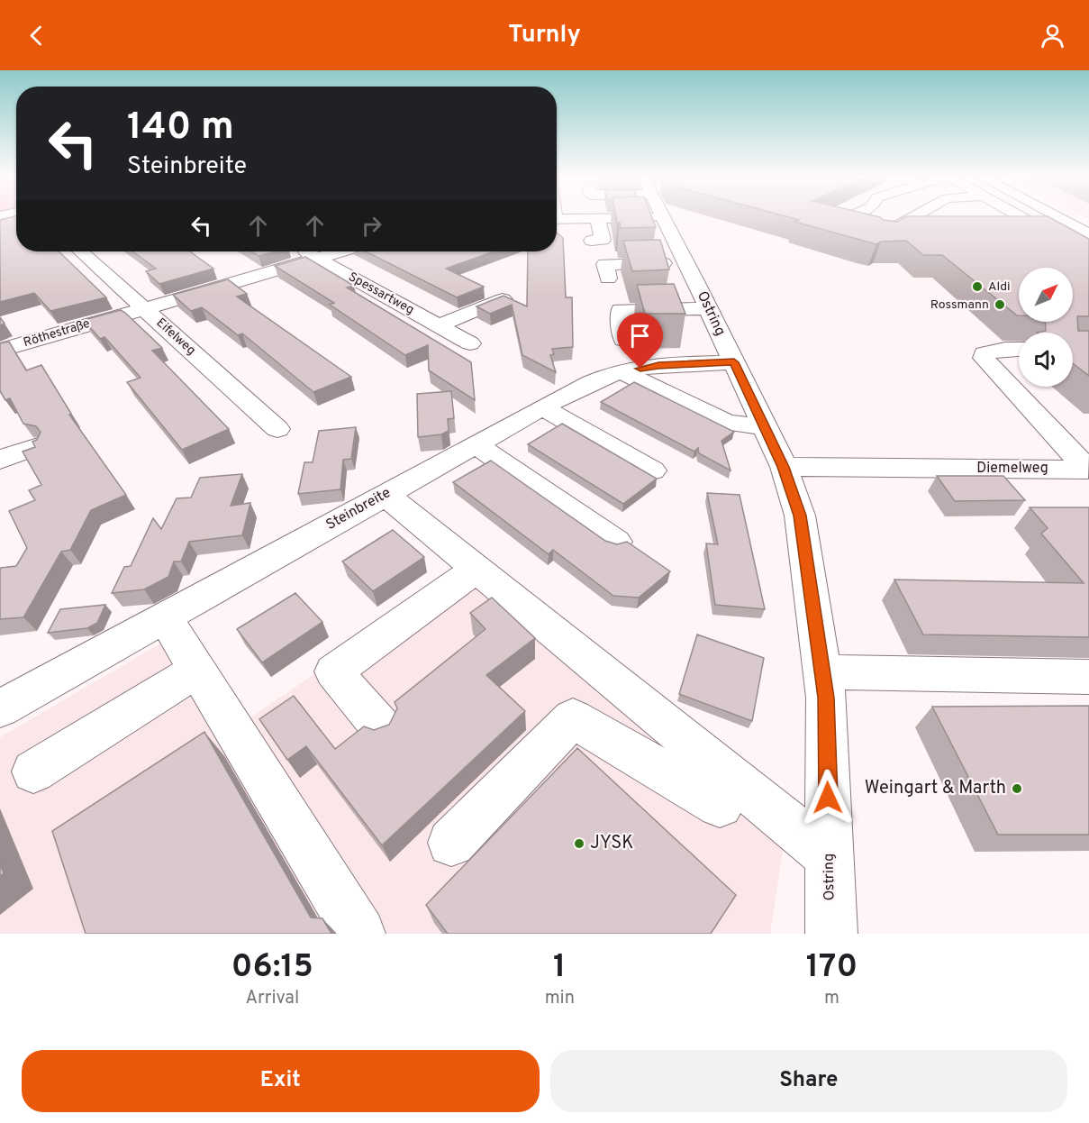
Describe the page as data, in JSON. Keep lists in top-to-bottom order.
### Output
{
  "streets": {
    "street": [
      "Spessartweg",
      "Ostring",
      "Röthestraße",
      "Eifelweg",
      "Diemelweg",
      "Steinbreite"
    ]
  },
  "crossings": [
    ["Spessartweg", "Röthestraße"],
    ["Ostring", "Diemelweg"],
    ["Ostring", "Steinbreite"],
    ["Röthestraße", "Eifelweg"]
  ],
  "places": [
    "Aldi",
    "Rossmann",
    "Weingart & Marth",
    "JYSK"
  ],
  "north": "top right",
  "page": {
    "header": "Turnly",
    "turn": ["140 m", "Steinbreite"],
    "eta": [
      "06:15",
      "Arrival",
      "1",
      "min",
      "170",
      "m"
    ],
    "buttons": ["Exit", "Share"]
  }
}
